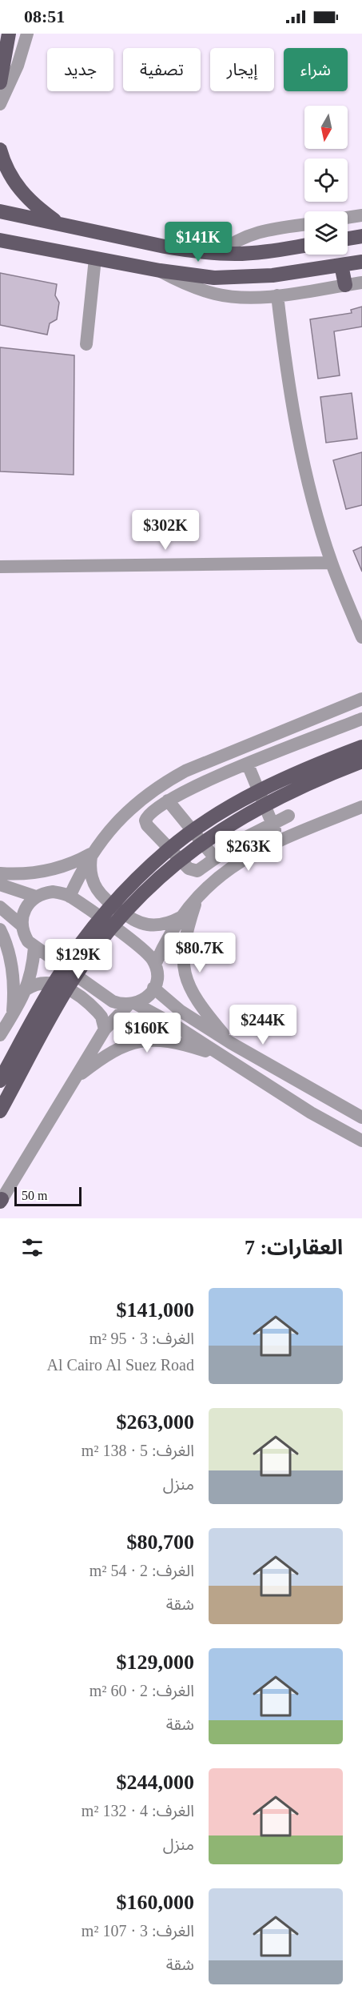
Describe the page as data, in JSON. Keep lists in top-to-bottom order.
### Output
{
  "scale_bar": "50 m",
  "north": "bottom",
  "page": {
    "status": "08:51",
    "chip": [
      "شراء",
      "إيجار",
      "تصفية",
      "جديد"
    ],
    "price": [
      "$141K",
      "$302K",
      "$263K",
      "$80.7K",
      "$129K",
      "$244K",
      "$160K"
    ],
    "scale": "50 m",
    "heading": "العقارات: 7",
    "list": [
      {
        "name": "$141,000",
        "note": "الغرف: 3 · 95 m² · Al Cairo Al Suez Road"
      },
      {
        "name": "$263,000",
        "note": "الغرف: 5 · 138 m² · منزل"
      },
      {
        "name": "$80,700",
        "note": "الغرف: 2 · 54 m² · شقة"
      },
      {
        "name": "$129,000",
        "note": "الغرف: 2 · 60 m² · شقة"
      },
      {
        "name": "$244,000",
        "note": "الغرف: 4 · 132 m² · منزل"
      },
      {
        "name": "$160,000",
        "note": "الغرف: 3 · 107 m² · شقة"
      }
    ]
  }
}
